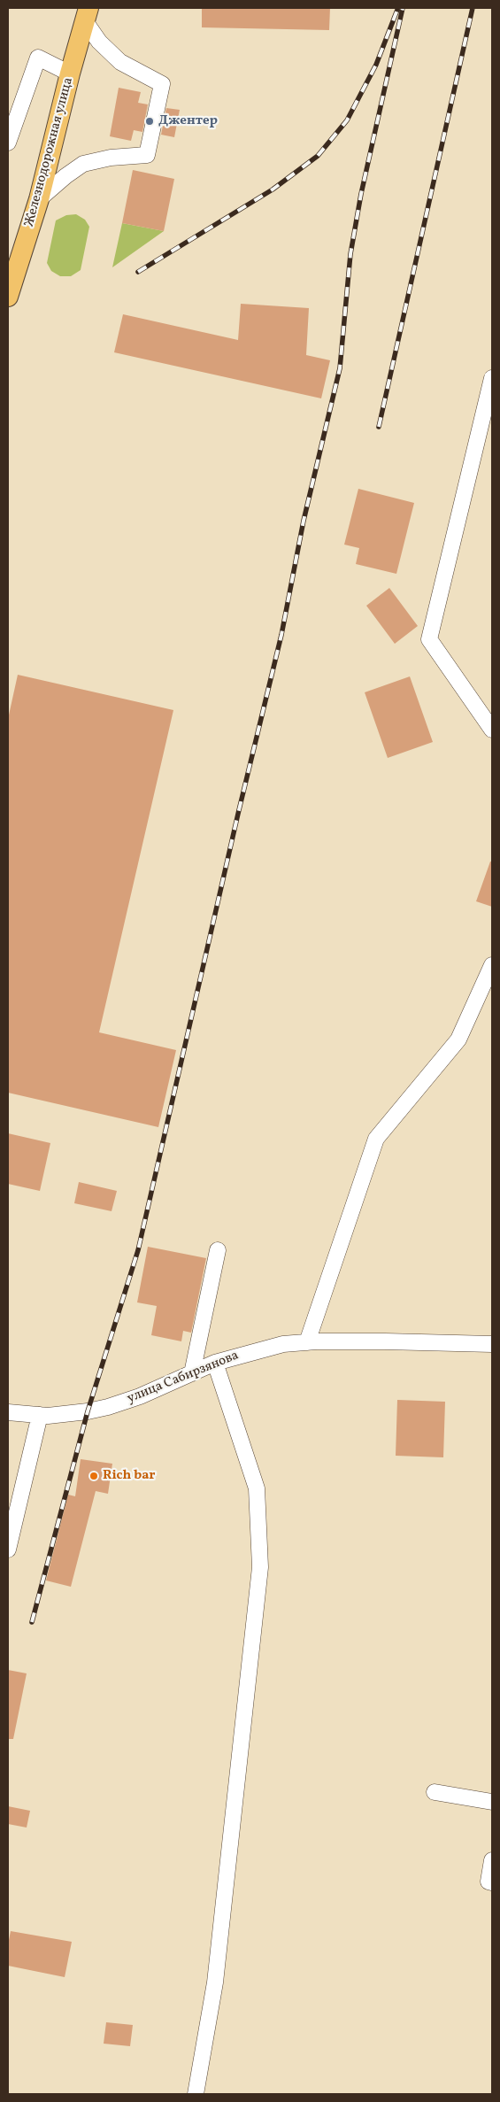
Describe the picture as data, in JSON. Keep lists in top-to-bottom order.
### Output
{
  "streets": {
    "main road": ["Железнодорожная улица"],
    "street": ["улица Сабирзянова"]
  },
  "places": ["Джентер", "Rich bar"]
}
